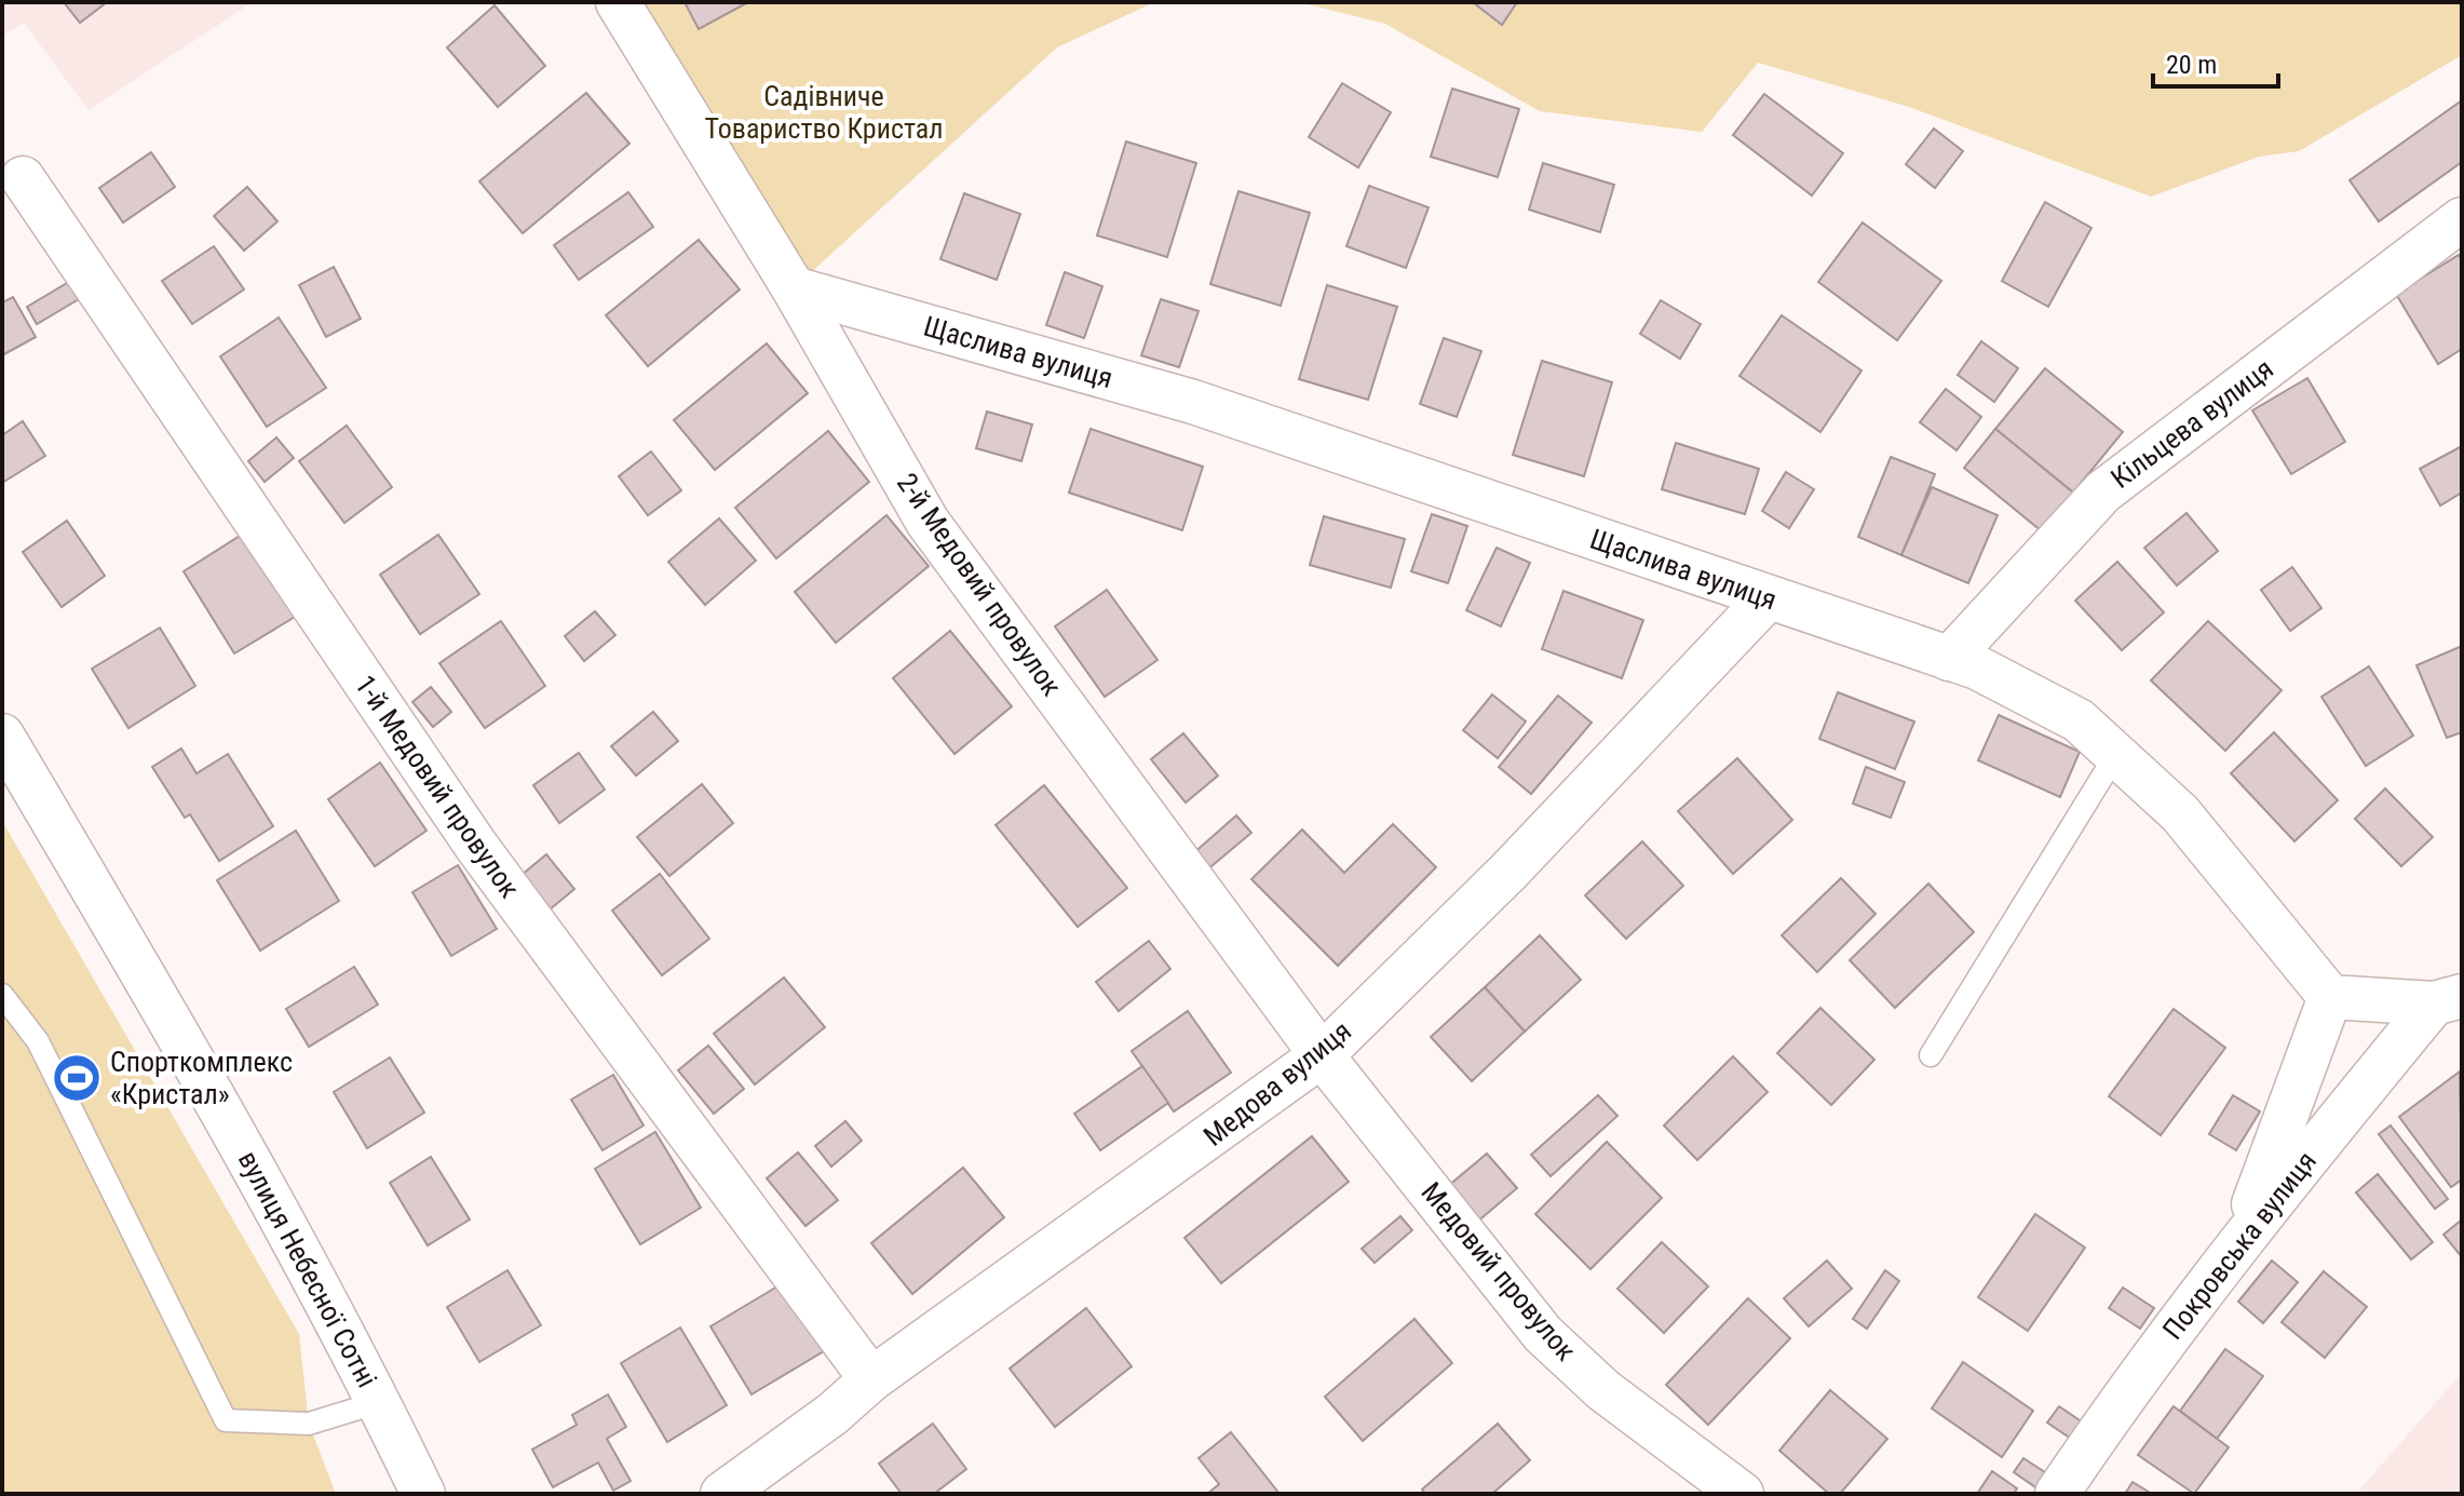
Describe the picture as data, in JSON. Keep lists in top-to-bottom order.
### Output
{
  "streets": {
    "street": [
      "Щаслива вулиця",
      "Кільцева вулиця",
      "2-й Медовий провулок",
      "1-й Медовий провулок",
      "Медова вулиця",
      "Покровська вулиця",
      "вулиця Небесної Сотні",
      "Медовий провулок"
    ]
  },
  "crossings": [
    ["Щаслива вулиця", "Кільцева вулиця"],
    ["Щаслива вулиця", "2-й Медовий провулок"],
    ["Щаслива вулиця", "Медова вулиця"],
    ["2-й Медовий провулок", "Медова вулиця"],
    ["2-й Медовий провулок", "Медовий провулок"],
    ["1-й Медовий провулок", "Медова вулиця"],
    ["Медова вулиця", "Медовий провулок"]
  ],
  "parks": ["Садівниче Товариство Кристал"],
  "places": {
    "sports": ["Спорткомплекс «Кристал»"]
  },
  "scale_bar": "20 m"
}
